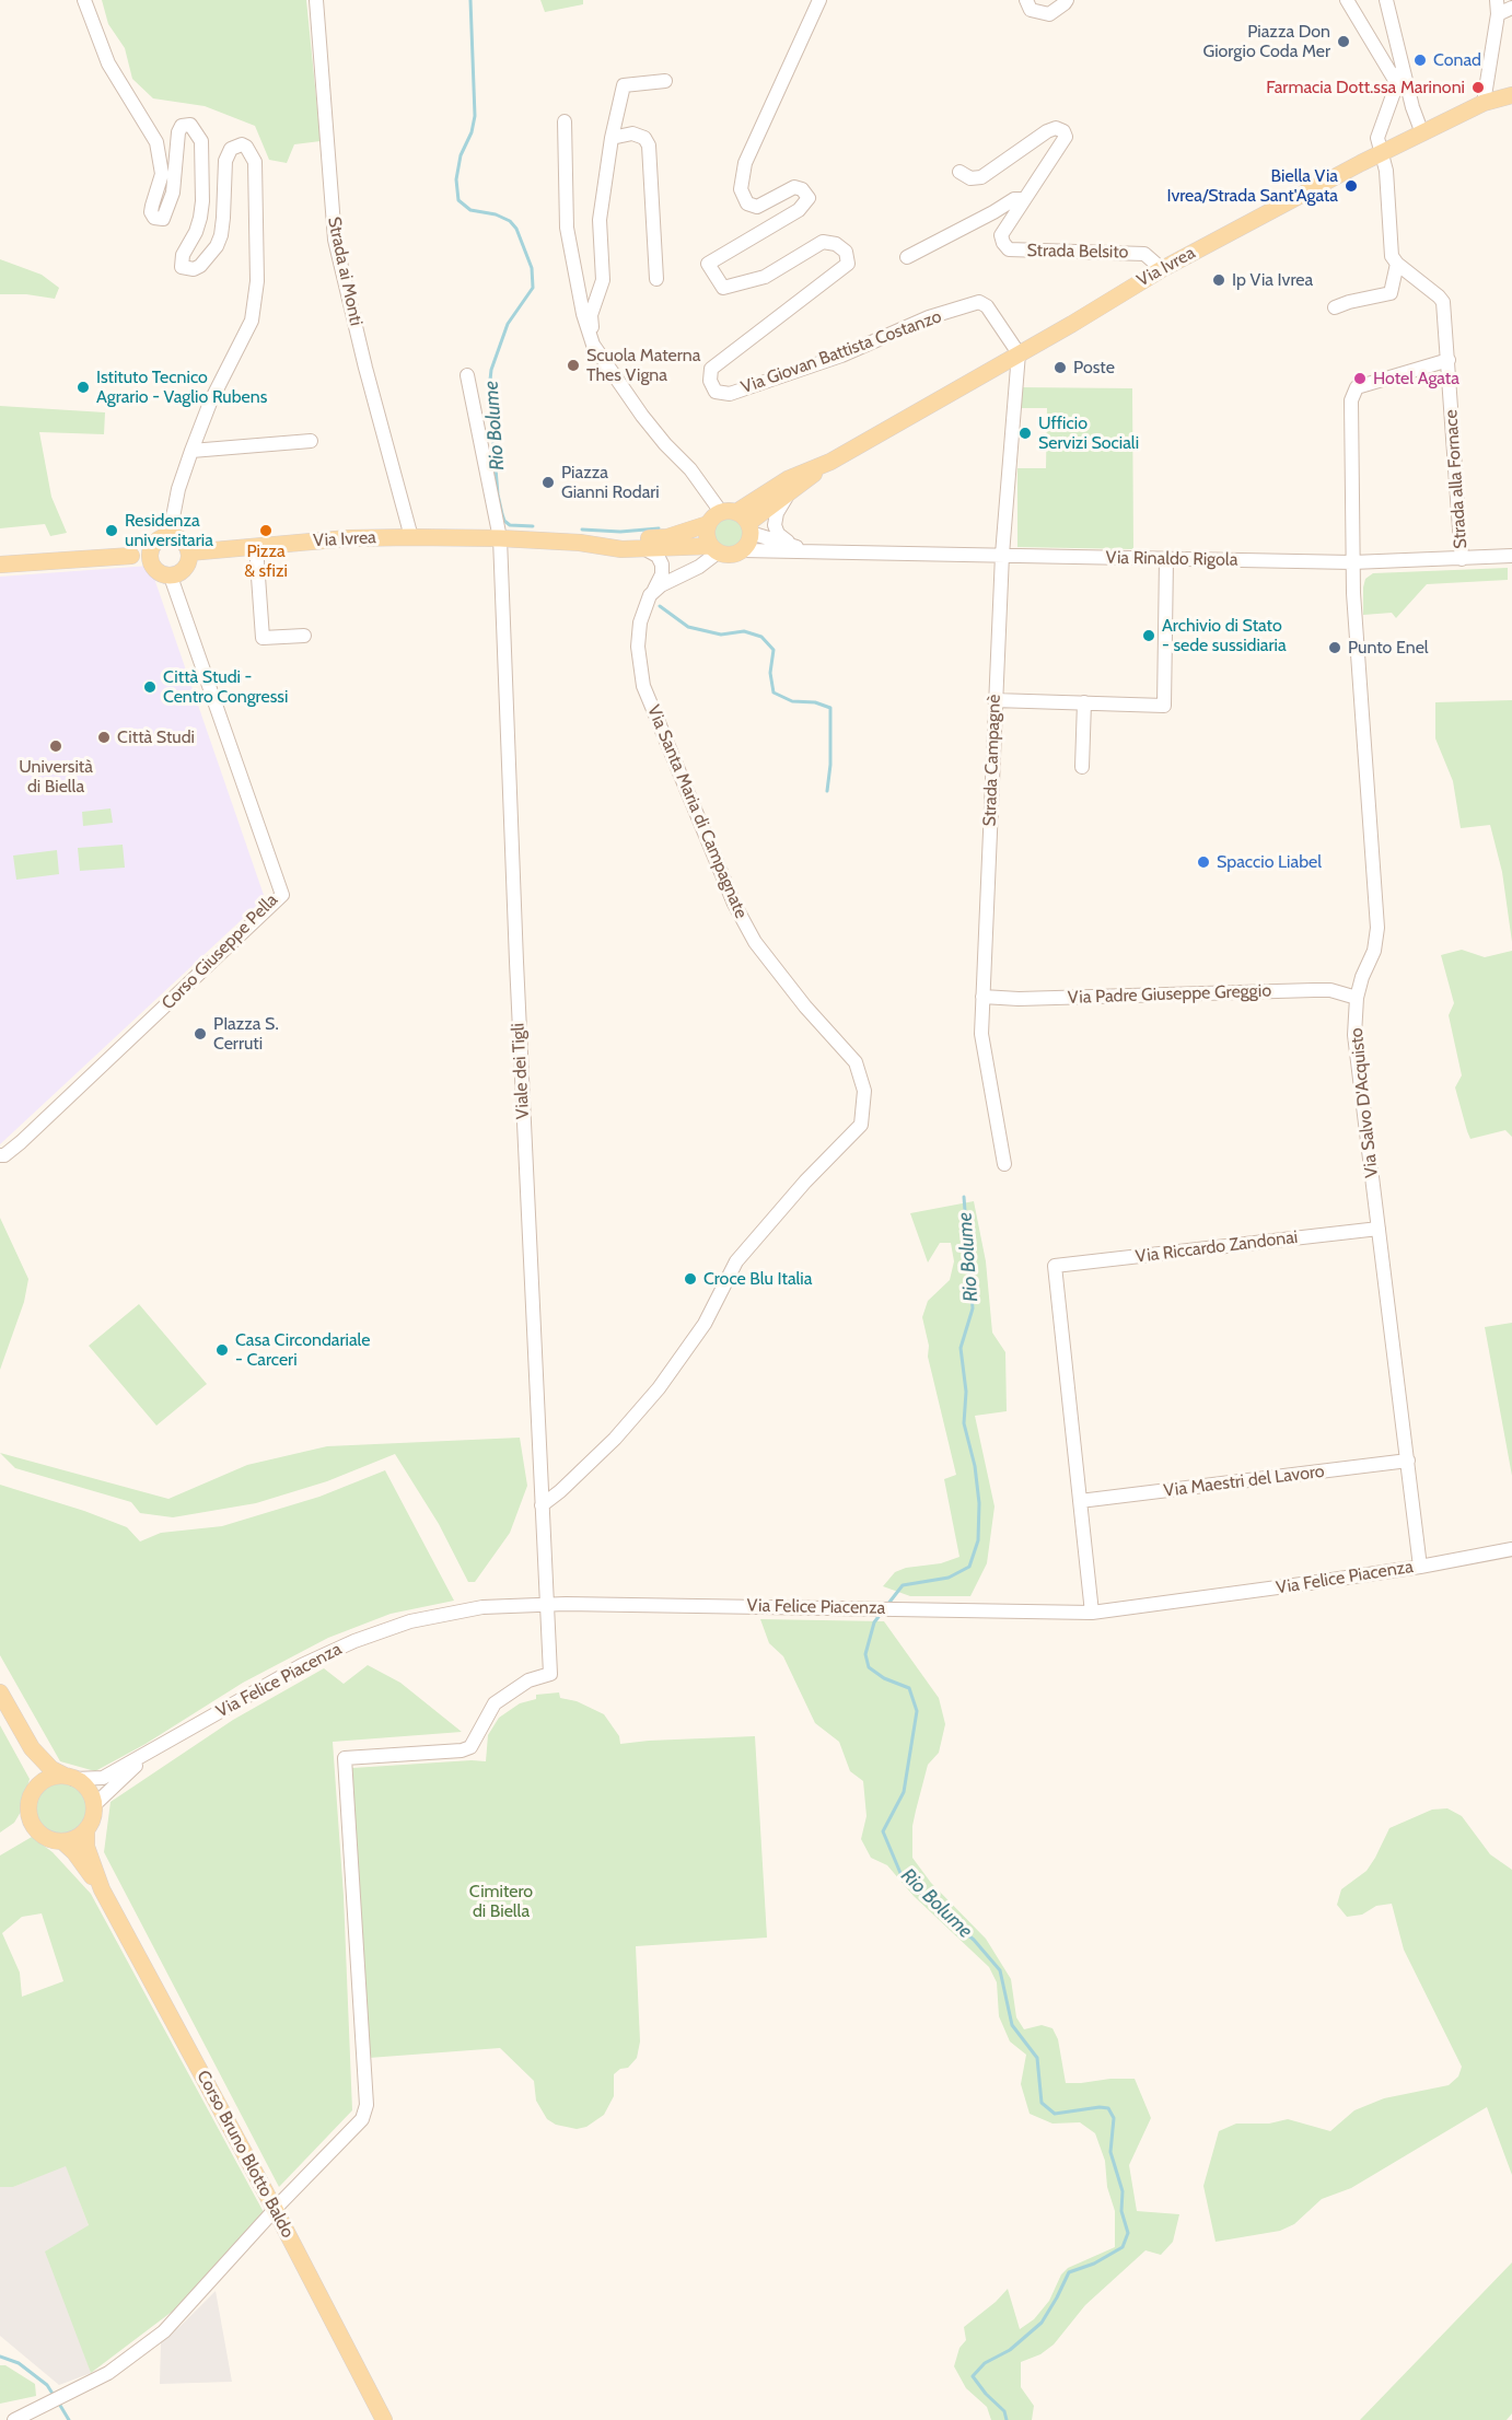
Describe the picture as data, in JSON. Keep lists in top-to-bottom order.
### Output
{
  "streets": {
    "main road": ["Via Ivrea", "Corso Bruno Blotto Baldo"],
    "street": [
      "Strada Belsito",
      "Strada ai Monti",
      "Via Giovan Battista Costanzo",
      "Strada alla Fornace",
      "Via Rinaldo Rigola",
      "Strada Campagnè",
      "Via Santa Maria di Campagnate",
      "Corso Giuseppe Pella",
      "Via Padre Giuseppe Greggio",
      "Viale dei Tigli",
      "Via Salvo D'Acquisto",
      "Via Riccardo Zandonai",
      "Via Maestri del Lavoro",
      "Via Felice Piacenza"
    ]
  },
  "crossings": [
    ["Strada Belsito", "Via Ivrea"],
    ["Via Ivrea", "Strada ai Monti"],
    ["Via Ivrea", "Via Giovan Battista Costanzo"],
    ["Via Ivrea", "Via Rinaldo Rigola"],
    ["Via Ivrea", "Strada Campagnè"],
    ["Via Ivrea", "Via Santa Maria di Campagnate"],
    ["Via Ivrea", "Viale dei Tigli"],
    ["Via Giovan Battista Costanzo", "Strada Campagnè"],
    ["Strada alla Fornace", "Via Rinaldo Rigola"],
    ["Via Rinaldo Rigola", "Strada Campagnè"],
    ["Via Rinaldo Rigola", "Via Salvo D'Acquisto"],
    ["Strada Campagnè", "Via Padre Giuseppe Greggio"],
    ["Via Santa Maria di Campagnate", "Viale dei Tigli"],
    ["Via Padre Giuseppe Greggio", "Via Salvo D'Acquisto"],
    ["Viale dei Tigli", "Via Felice Piacenza"],
    ["Viale dei Tigli", "Corso Bruno Blotto Baldo"],
    ["Via Salvo D'Acquisto", "Via Riccardo Zandonai"],
    ["Via Salvo D'Acquisto", "Via Maestri del Lavoro"],
    ["Via Salvo D'Acquisto", "Via Felice Piacenza"],
    ["Via Riccardo Zandonai", "Via Maestri del Lavoro"],
    ["Via Felice Piacenza", "Corso Bruno Blotto Baldo"]
  ],
  "water": ["Rio Bolume"],
  "parks": ["Cimitero di Biella"],
  "places": [
    "Piazza Don Giorgio Coda Mer",
    "Conad",
    "Farmacia Dott.ssa Marinoni",
    "Biella Via Ivrea/Strada Sant'Agata",
    "Ip Via Ivrea",
    "Scuola Materna Thes Vigna",
    "Poste",
    "Hotel Agata",
    "Istituto Tecnico Agrario - Vaglio Rubens",
    "Ufficio Servizi Sociali",
    "Piazza Gianni Rodari",
    "Residenza universitaria",
    "Pizza & sfizi",
    "Archivio di Stato - sede sussidiaria",
    "Punto Enel",
    "Città Studi - Centro Congressi",
    "Città Studi",
    "Università di Biella",
    "Spaccio Liabel",
    "PIazza S. Cerruti",
    "Croce Blu Italia",
    "Casa Circondariale - Carceri"
  ]
}
